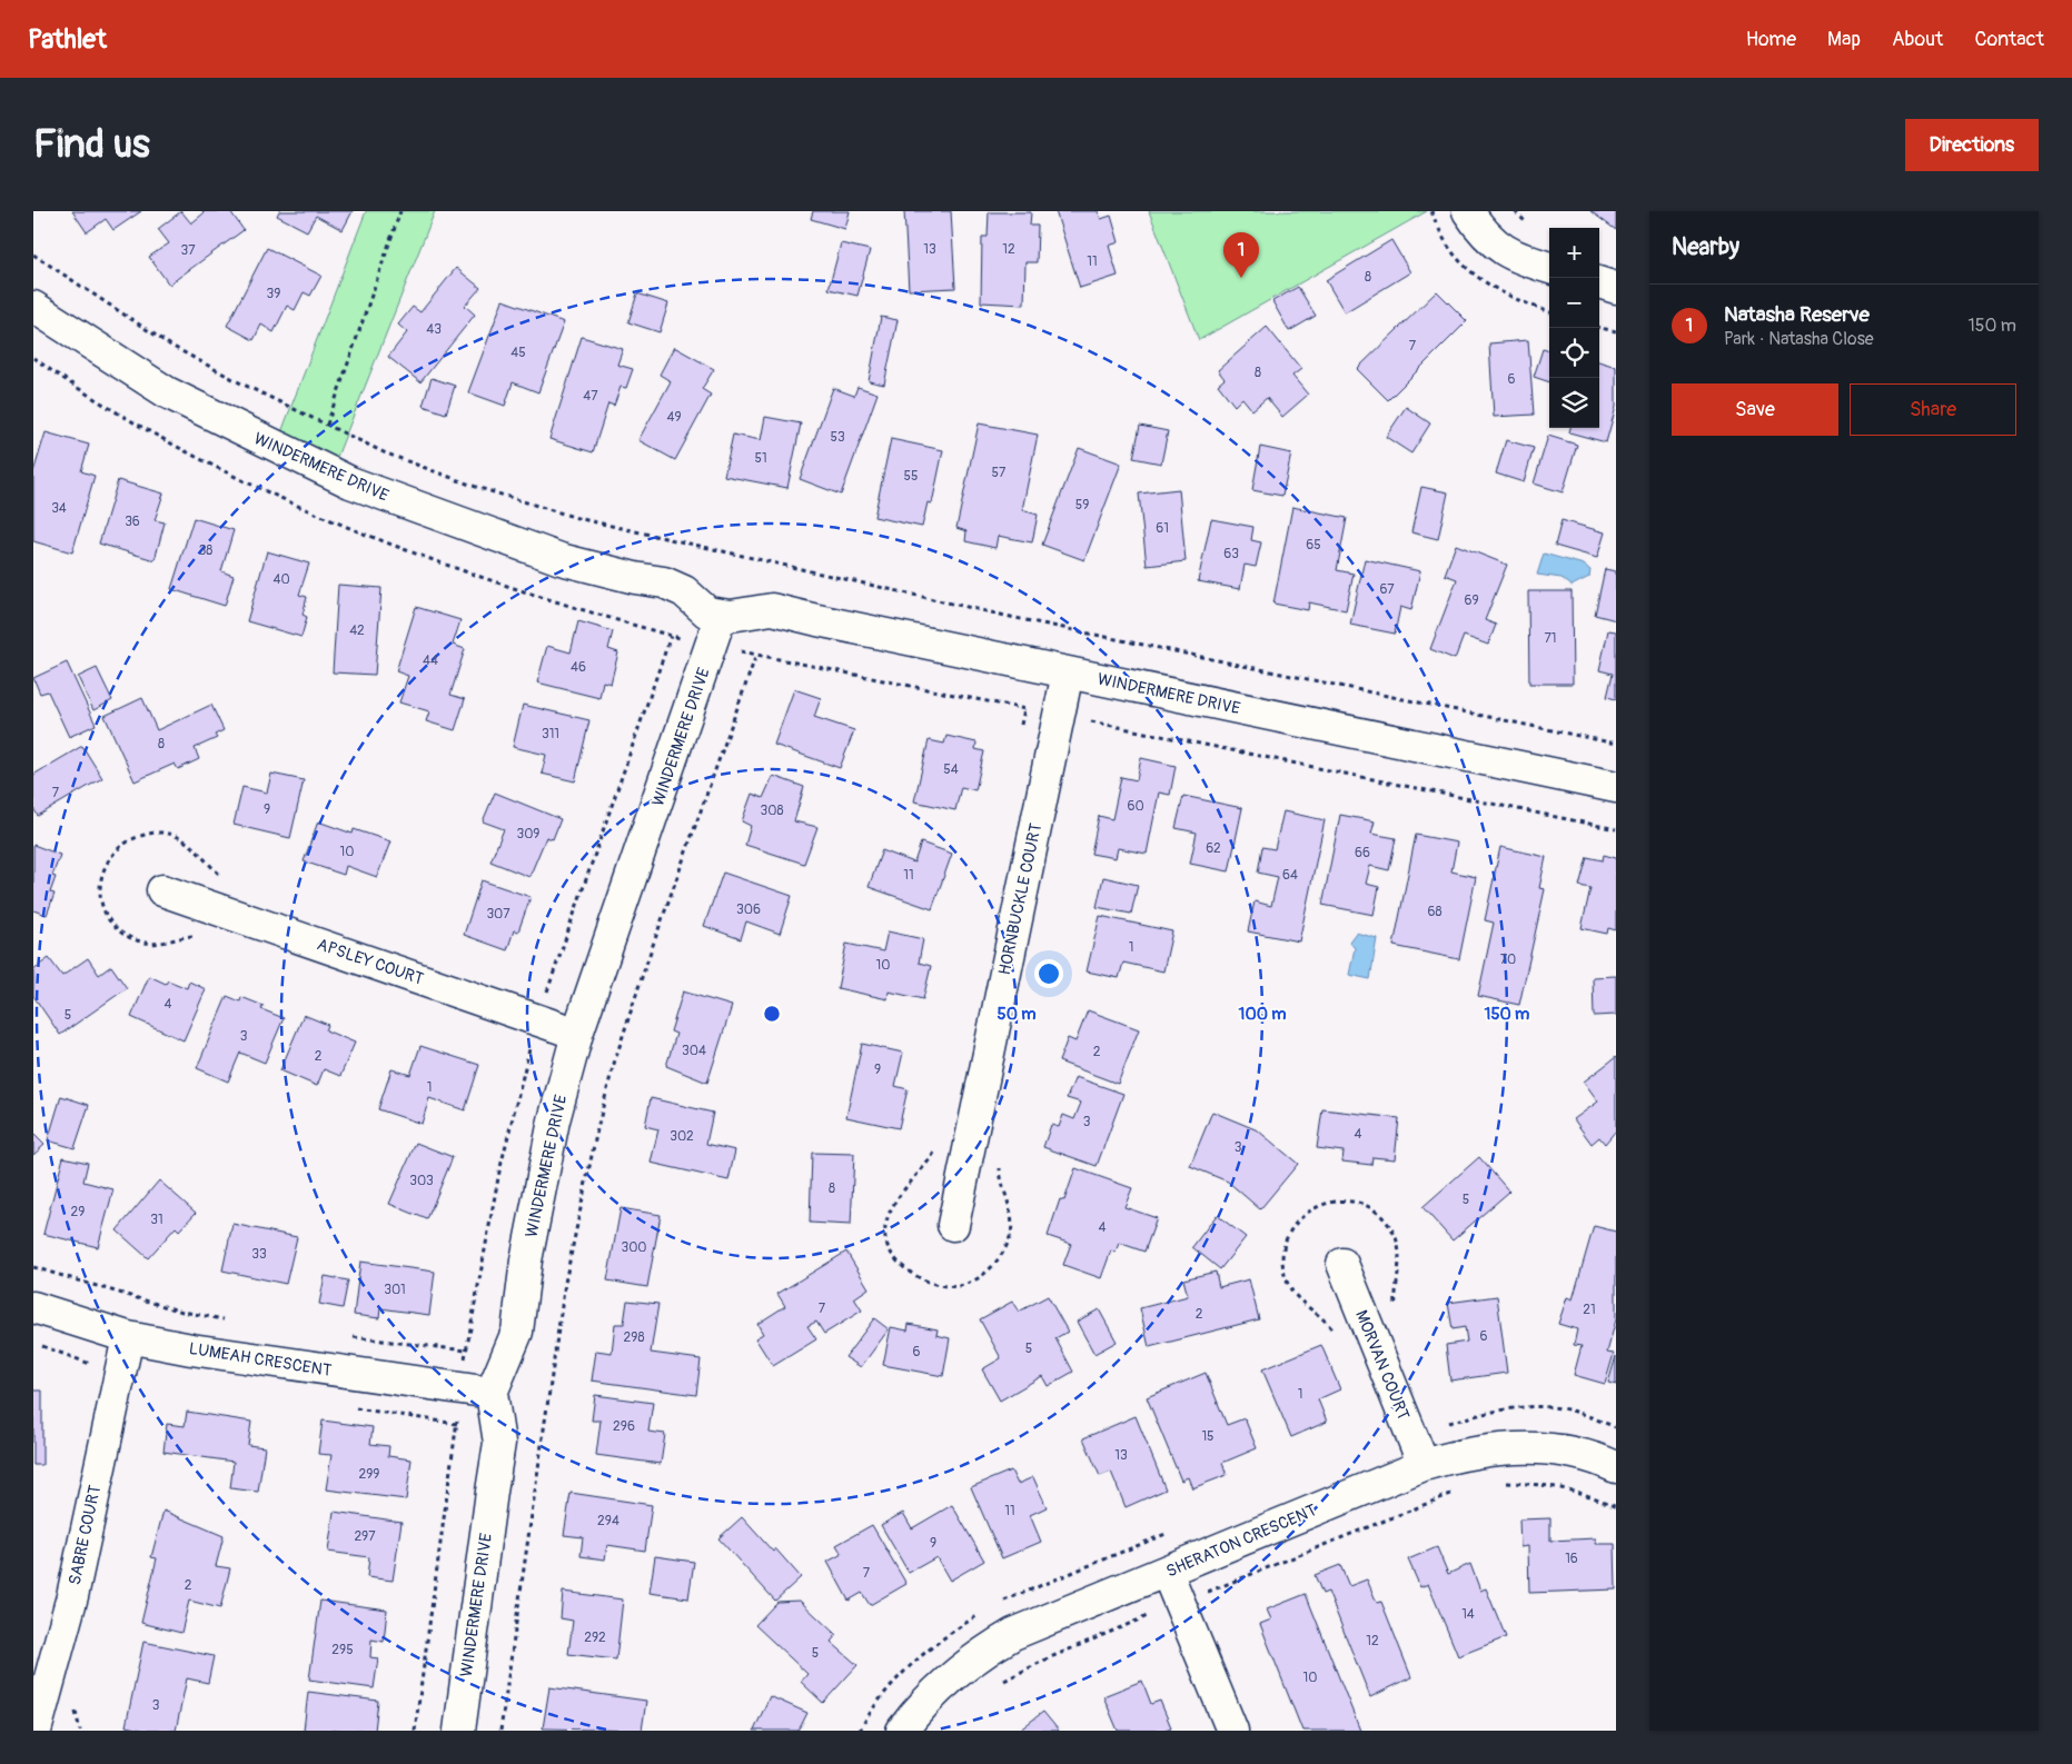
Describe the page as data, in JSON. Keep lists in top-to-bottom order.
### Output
{
  "streets": {
    "street": [
      "WINDERMERE DRIVE",
      "HORNBUCKLE COURT",
      "APSLEY COURT",
      "LUMEAH CRESCENT",
      "MORVAN COURT",
      "SABRE COURT",
      "SHERATON CRESCENT"
    ]
  },
  "crossings": [
    ["WINDERMERE DRIVE", "HORNBUCKLE COURT"],
    ["WINDERMERE DRIVE", "APSLEY COURT"],
    ["WINDERMERE DRIVE", "LUMEAH CRESCENT"],
    ["LUMEAH CRESCENT", "SABRE COURT"],
    ["MORVAN COURT", "SHERATON CRESCENT"]
  ],
  "house_numbers": [
    "13",
    "12",
    "37",
    "11",
    "8",
    "39",
    "43",
    "7",
    "45",
    "8",
    "6",
    "47",
    "49",
    "53",
    "51",
    "57",
    "55",
    "59",
    "34",
    "36",
    "61",
    "65",
    "38",
    "63",
    "40",
    "67",
    "69",
    "42",
    "71",
    "44",
    "46",
    "311",
    "8",
    "54",
    "7",
    "60",
    "9",
    "308",
    "309",
    "62",
    "10",
    "66",
    "11",
    "64",
    "306",
    "68",
    "307",
    "1",
    "70",
    "10",
    "4",
    "5",
    "3",
    "304",
    "2",
    "2",
    "9",
    "1",
    "3",
    "4",
    "302",
    "3",
    "303",
    "8",
    "5",
    "29",
    "31",
    "4",
    "300",
    "33",
    "301",
    "7",
    "21",
    "2",
    "6",
    "298",
    "5",
    "6",
    "1",
    "296",
    "15",
    "13",
    "299",
    "11",
    "294",
    "297",
    "9",
    "16",
    "7",
    "2",
    "14",
    "292",
    "12",
    "295",
    "5",
    "10",
    "3"
  ],
  "page": {
    "header": "Pathlet",
    "nav": [
      "Home",
      "Map",
      "About",
      "Contact"
    ],
    "buttons": [
      "Directions",
      ["Save", "Share"]
    ],
    "title": "Find us",
    "heading": "Nearby",
    "map_buttons": ["+", "−"],
    "pins": "1",
    "list": [
      {
        "mark": "1",
        "name": "Natasha Reserve",
        "note": "Park · Natasha Close",
        "value": "150 m"
      }
    ]
  },
  "rings": ["50 m", "100 m", "150 m"]
}
